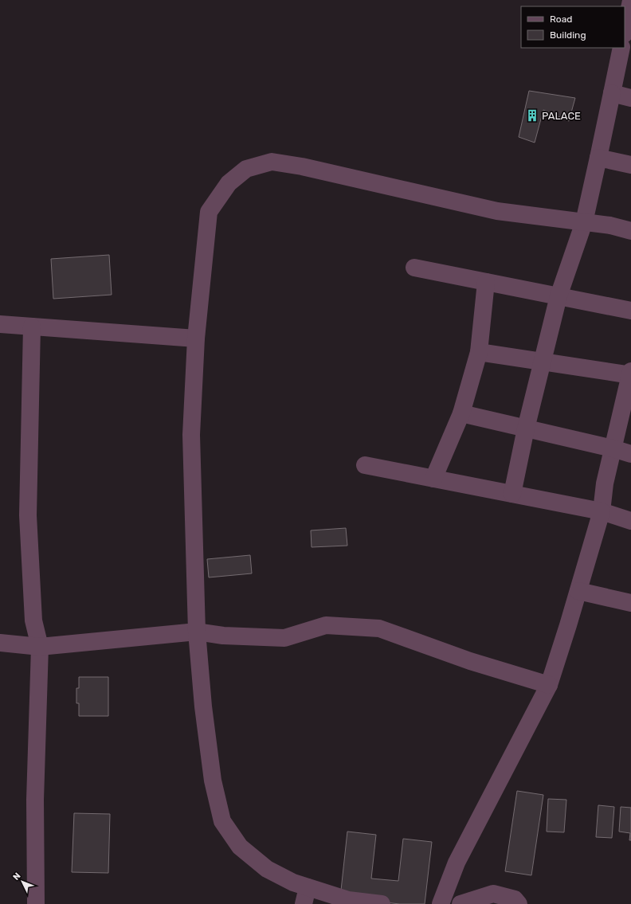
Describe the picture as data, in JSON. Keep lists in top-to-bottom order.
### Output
{
  "places": {
    "building": ["PALACE"]
  },
  "legend": ["Road", "Building"],
  "north": "top left"
}
